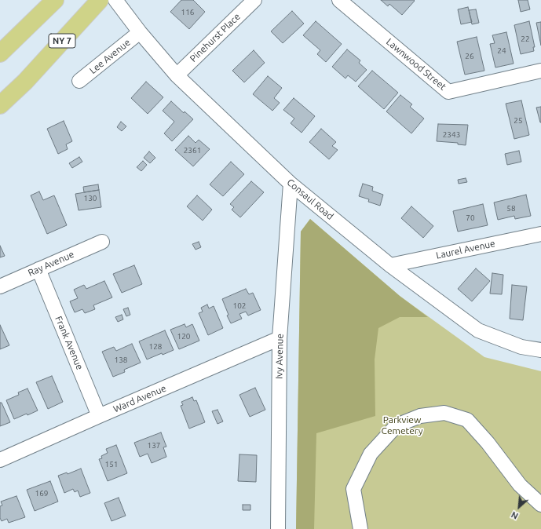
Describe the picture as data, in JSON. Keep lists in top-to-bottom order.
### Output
{
  "streets": {
    "highway": ["NY 7"],
    "street": [
      "Pinehurst Place",
      "Lee Avenue",
      "Lawnwood Street",
      "Consaul Road",
      "Laurel Avenue",
      "Ray Avenue",
      "Frank Avenue",
      "Ivy Avenue",
      "Ward Avenue"
    ]
  },
  "crossings": [
    ["Pinehurst Place", "Consaul Road"],
    ["Lee Avenue", "Consaul Road"],
    ["Consaul Road", "Laurel Avenue"],
    ["Consaul Road", "Ivy Avenue"],
    ["Ray Avenue", "Frank Avenue"],
    ["Frank Avenue", "Ward Avenue"],
    ["Ivy Avenue", "Ward Avenue"]
  ],
  "parks": ["Parkview Cemetery"],
  "house_numbers": [
    "116",
    "22",
    "24",
    "26",
    "25",
    "2343",
    "2361",
    "130",
    "58",
    "70",
    "102",
    "120",
    "128",
    "138",
    "137",
    "151",
    "169"
  ],
  "north": "bottom left"
}
